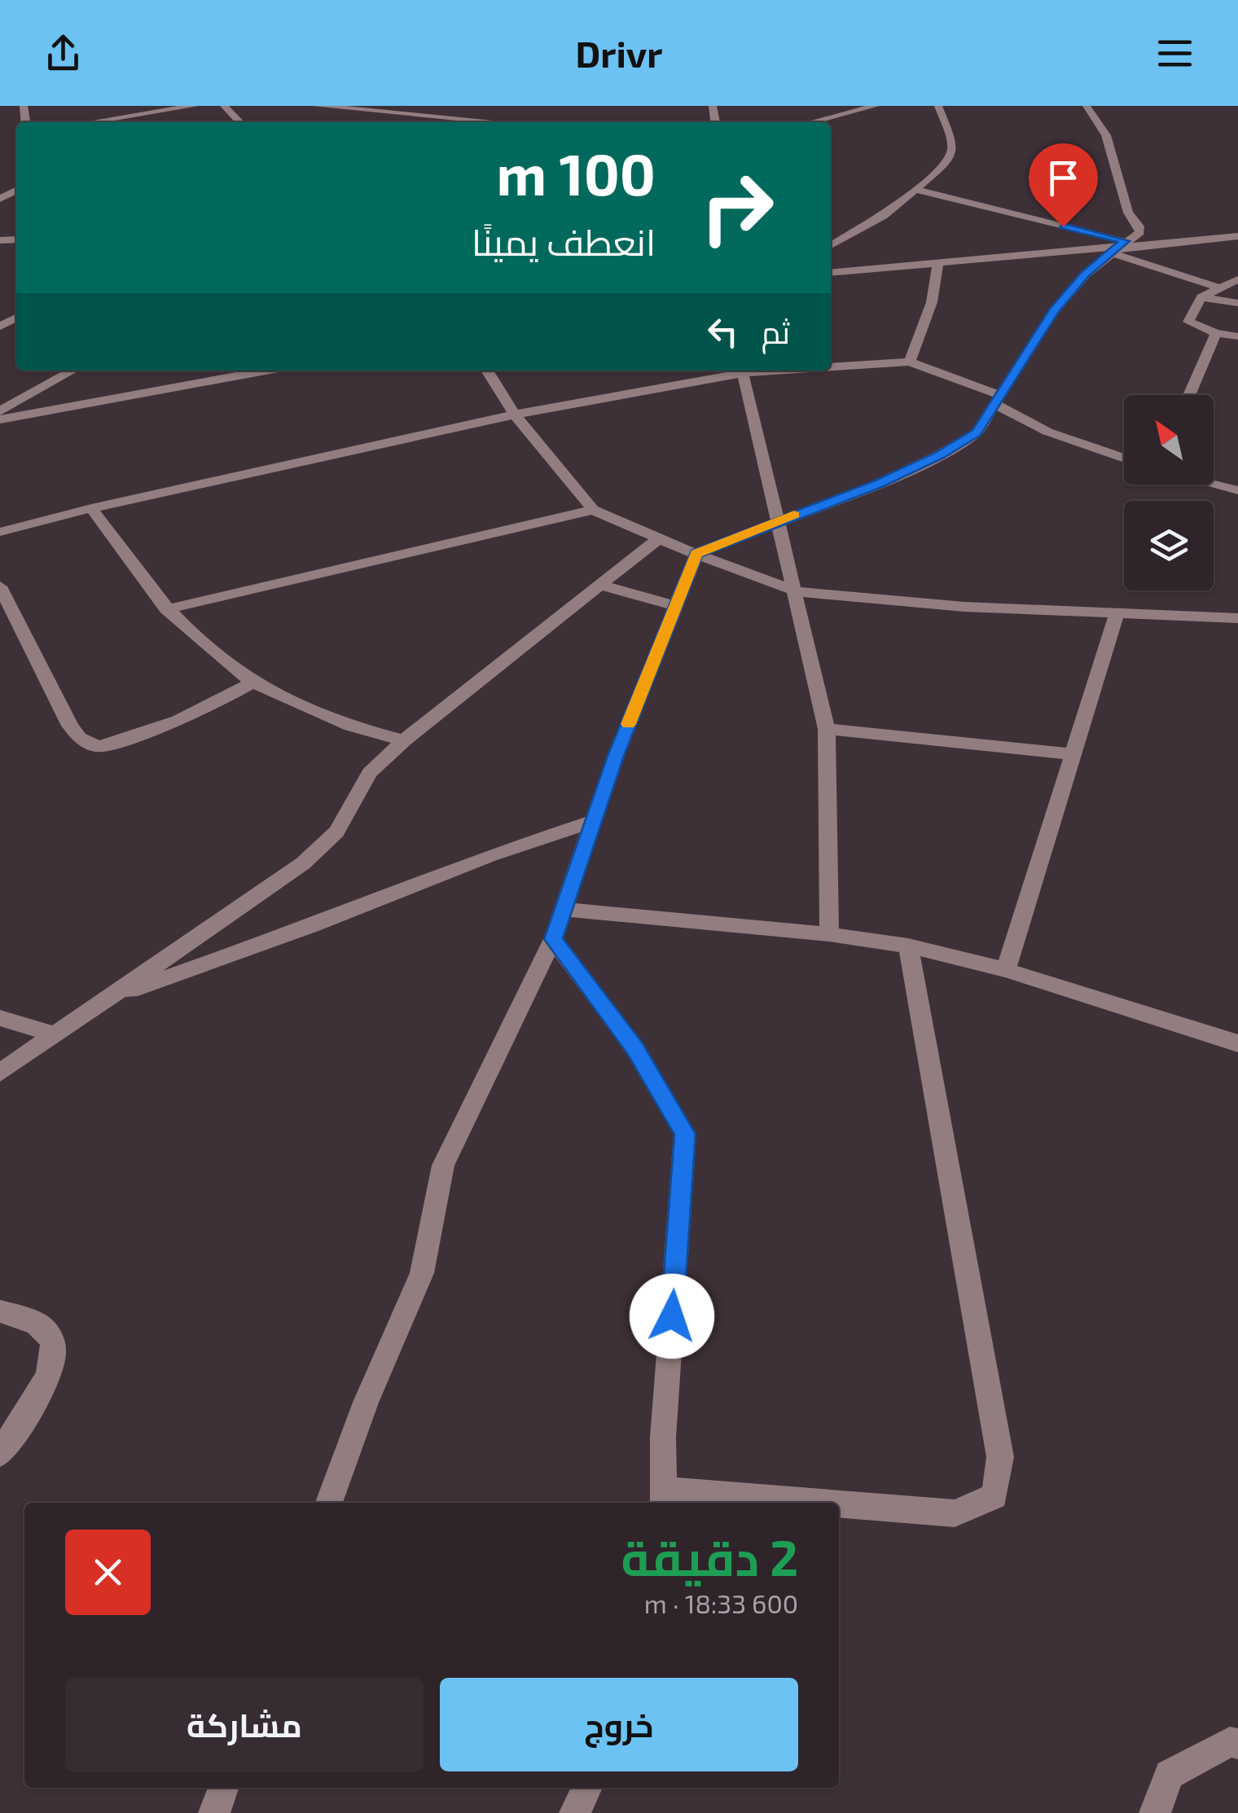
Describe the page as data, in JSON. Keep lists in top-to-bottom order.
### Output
{
  "north": "top left",
  "page": {
    "header": "Drivr",
    "turn": ["100 m", "انعطف يمينًا"],
    "then": "ثم",
    "heading": ["2 دقيقة", "600 m · 18:33"],
    "buttons": ["خروج", "مشاركة"]
  }
}
